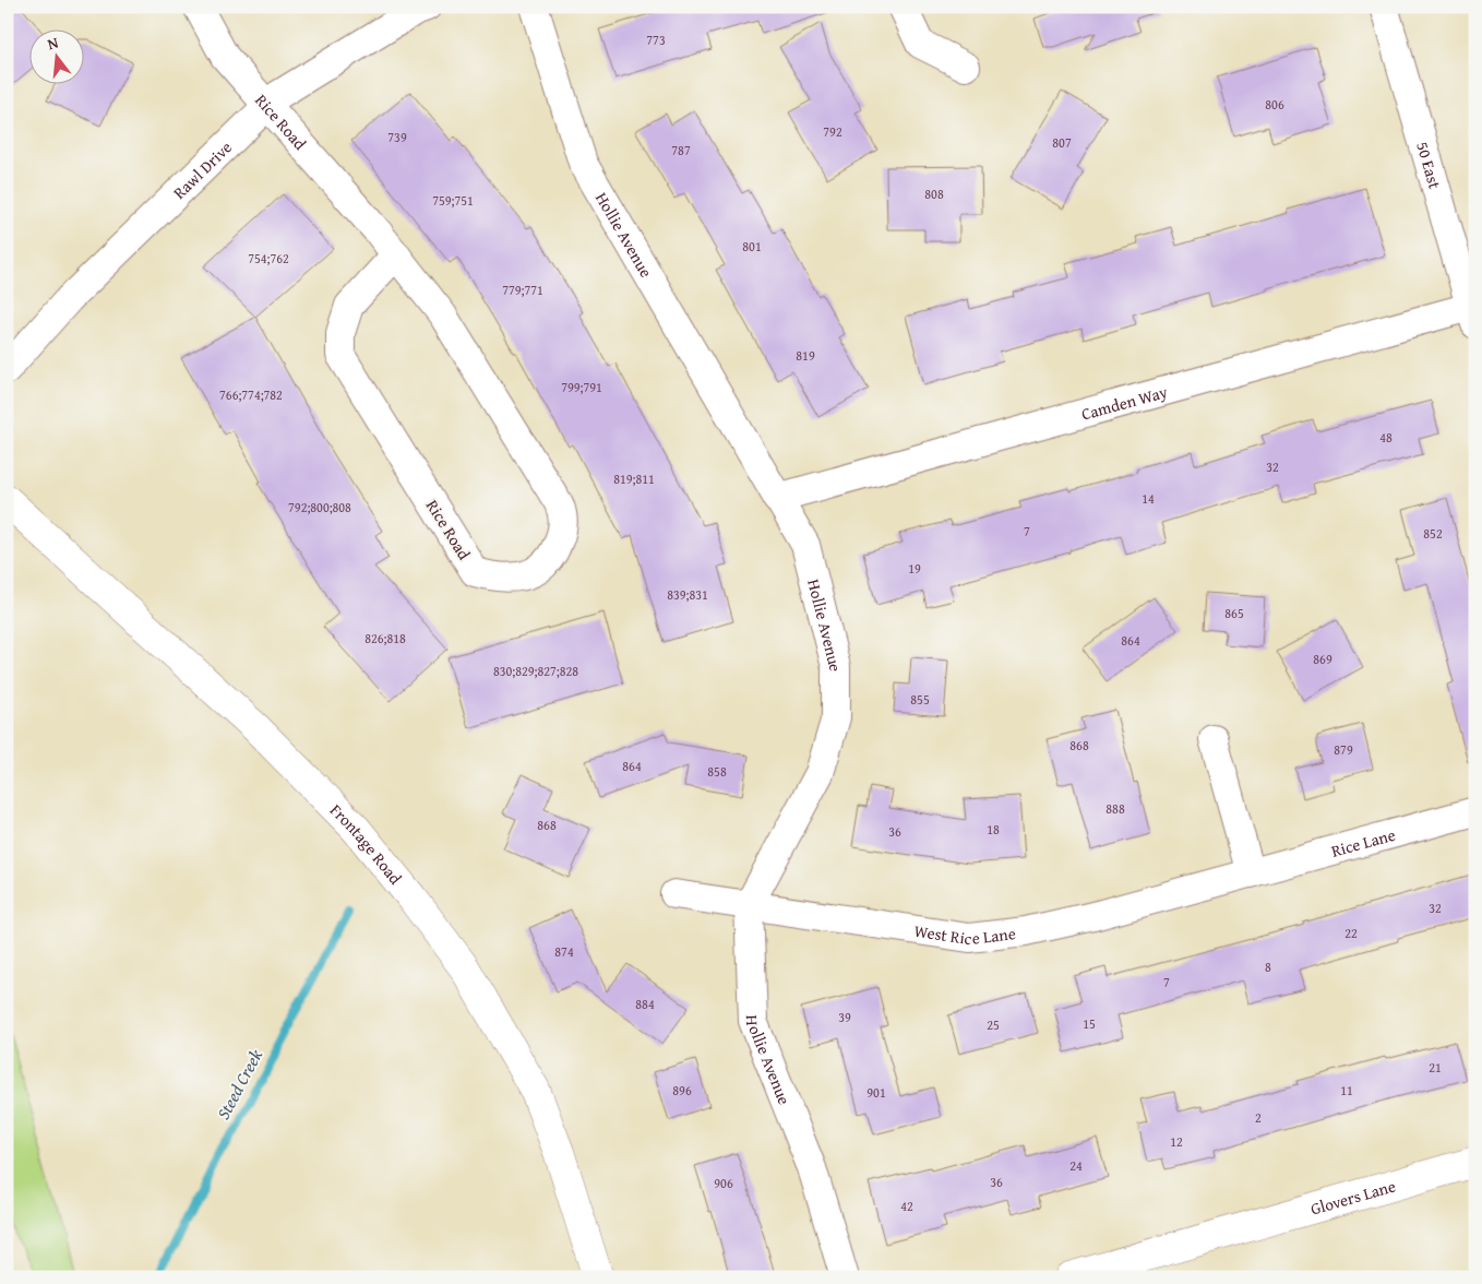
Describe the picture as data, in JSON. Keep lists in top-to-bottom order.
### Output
{
  "streets": {
    "street": [
      "Rice Road",
      "50 East",
      "Rawl Drive",
      "Hollie Avenue",
      "Camden Way",
      "Rice Lane",
      "Frontage Road",
      "West Rice Lane",
      "Glovers Lane"
    ]
  },
  "crossings": [
    ["Rice Road", "Rawl Drive"],
    ["50 East", "Camden Way"],
    ["Hollie Avenue", "Camden Way"],
    ["Hollie Avenue", "West Rice Lane"],
    ["Rice Lane", "West Rice Lane"]
  ],
  "water": ["Steed Creek"],
  "house_numbers": [
    "773",
    "806",
    "792",
    "739",
    "807",
    "787",
    "808",
    "759;751",
    "801",
    "754;762",
    "779;771",
    "819",
    "799;791",
    "766;774;782",
    "48",
    "32",
    "819;811",
    "14",
    "792;800;808",
    "7",
    "852",
    "19",
    "839;831",
    "865",
    "826;818",
    "864",
    "869",
    "830;829;827;828",
    "855",
    "868",
    "879",
    "864",
    "858",
    "888",
    "868",
    "18",
    "36",
    "32",
    "22",
    "874",
    "8",
    "7",
    "884",
    "39",
    "15",
    "25",
    "21",
    "896",
    "11",
    "901",
    "2",
    "12",
    "24",
    "36",
    "906",
    "42"
  ],
  "north": "top"
}
